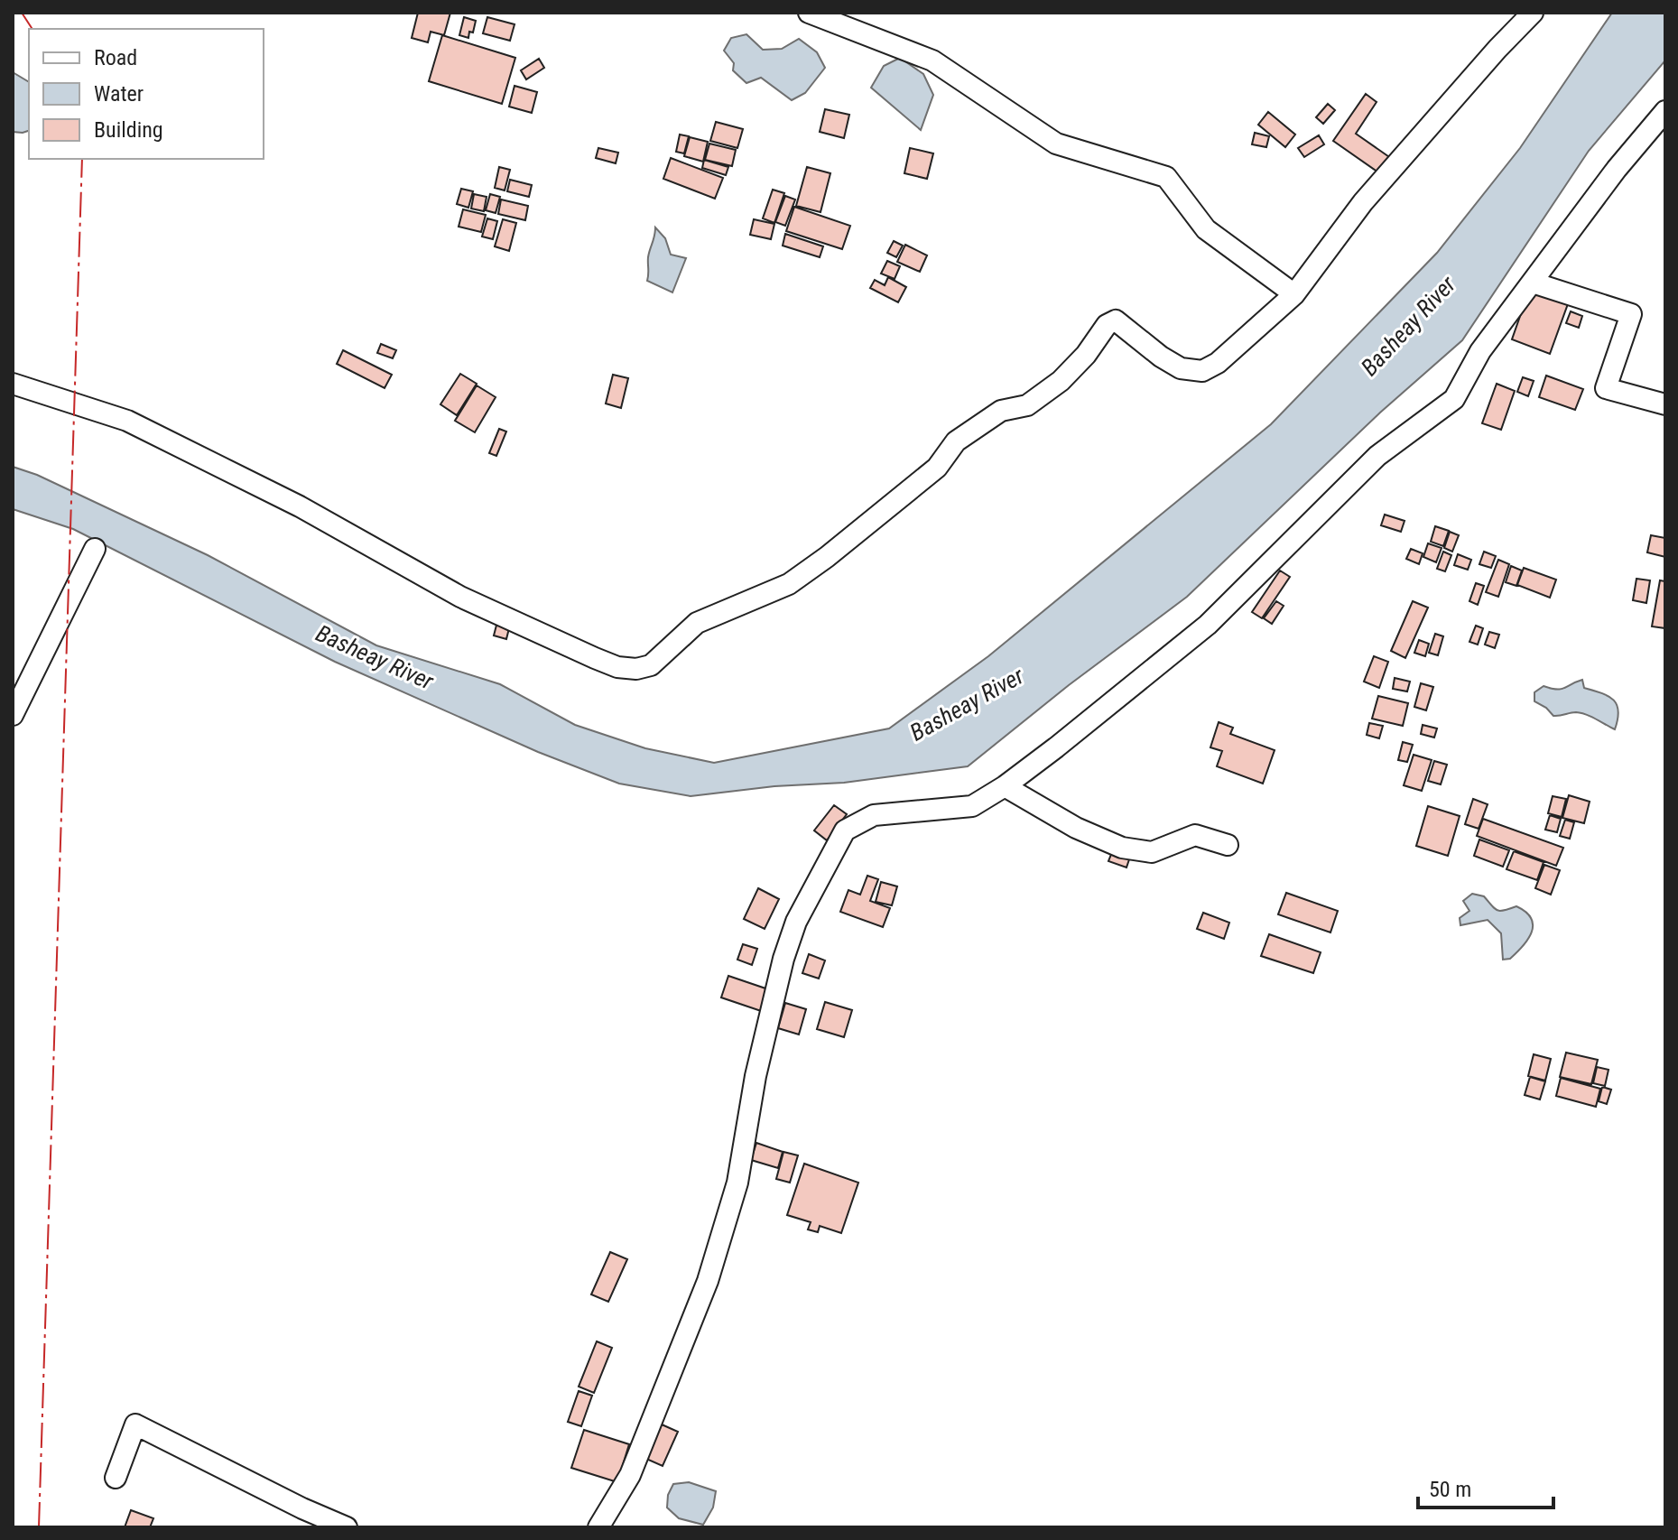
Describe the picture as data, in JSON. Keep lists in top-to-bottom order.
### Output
{
  "water": ["Basheay River"],
  "legend": ["Road", "Water", "Building"],
  "scale_bar": "50 m"
}
